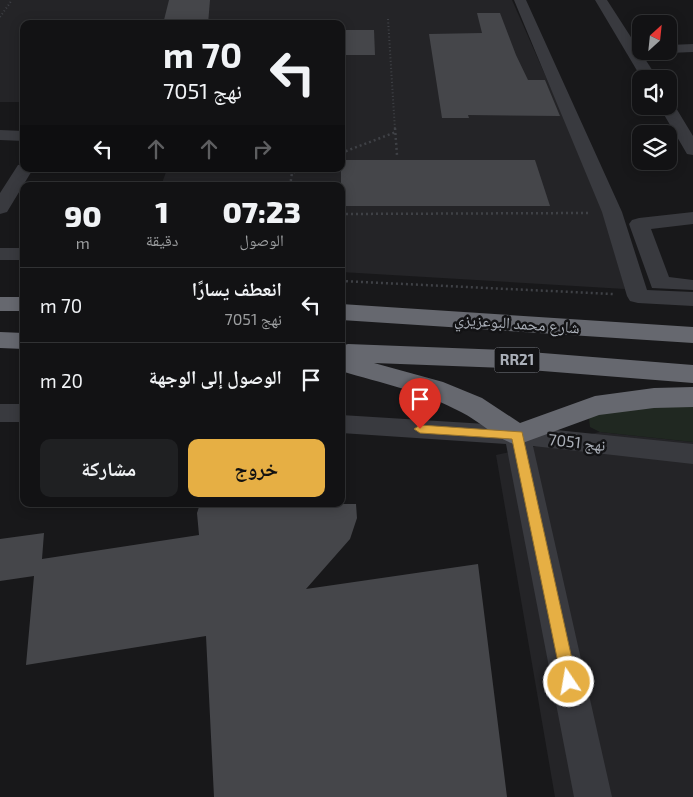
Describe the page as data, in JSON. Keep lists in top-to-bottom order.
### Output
{
  "streets": {
    "highway": ["شارع محمد البوعزيزي", "RR21"],
    "street": ["نهج 7051"]
  },
  "north": "top right",
  "page": {
    "turn": ["70 m", "نهج 7051"],
    "eta": [
      "07:23",
      "الوصول",
      "1",
      "دقيقة",
      "90",
      "m"
    ],
    "list": [
      {
        "name": "انعطف يسارًا",
        "note": "نهج 7051",
        "value": "70 m"
      },
      {
        "name": "الوصول إلى الوجهة",
        "value": "20 m"
      }
    ],
    "buttons": ["خروج", "مشاركة"]
  }
}
